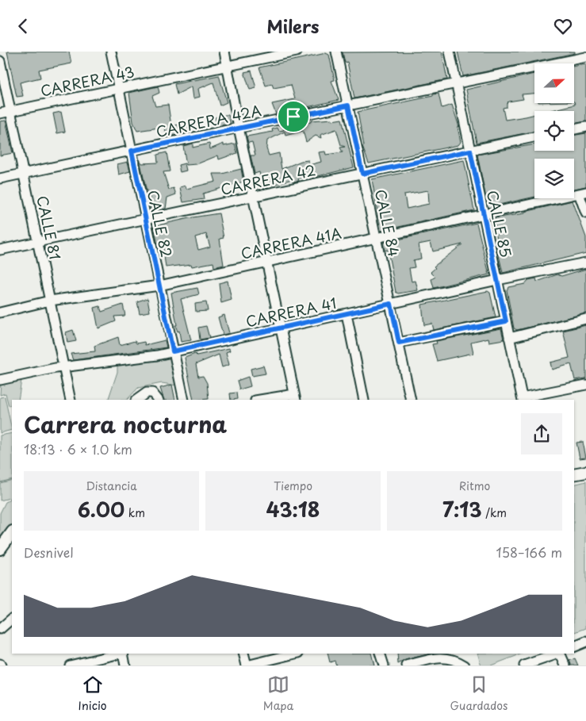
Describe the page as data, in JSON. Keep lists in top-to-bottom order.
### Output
{
  "streets": {
    "street": [
      "CARRERA 43",
      "CARRERA 42A",
      "CARRERA 42",
      "CALLE 84",
      "CALLE 82",
      "CALLE 85",
      "CALLE 81",
      "CARRERA 41A",
      "CARRERA 41"
    ]
  },
  "crossings": [
    ["CARRERA 43", "CALLE 82"],
    ["CARRERA 43", "CALLE 81"],
    ["CARRERA 42A", "CALLE 84"],
    ["CARRERA 42A", "CALLE 82"],
    ["CARRERA 42A", "CALLE 85"],
    ["CARRERA 42A", "CALLE 81"],
    ["CARRERA 42", "CALLE 84"],
    ["CARRERA 42", "CALLE 82"],
    ["CARRERA 42", "CALLE 85"],
    ["CARRERA 42", "CALLE 81"],
    ["CALLE 84", "CARRERA 41A"],
    ["CALLE 84", "CARRERA 41"],
    ["CALLE 82", "CARRERA 41A"],
    ["CALLE 82", "CARRERA 41"],
    ["CALLE 85", "CARRERA 41A"],
    ["CALLE 85", "CARRERA 41"],
    ["CALLE 81", "CARRERA 41A"],
    ["CALLE 81", "CARRERA 41"]
  ],
  "north": "right",
  "page": {
    "header": "Milers",
    "heading": ["Carrera nocturna", "18:13 · 6 × 1.0 km"],
    "stats": [
      ["Distancia", "6.00 km"],
      ["Tiempo", "43:18"],
      ["Ritmo", "7:13 /km"]
    ],
    "chart": ["Desnivel", "158–166 m"],
    "tabs": ["Inicio", "Mapa", "Guardados"]
  }
}
